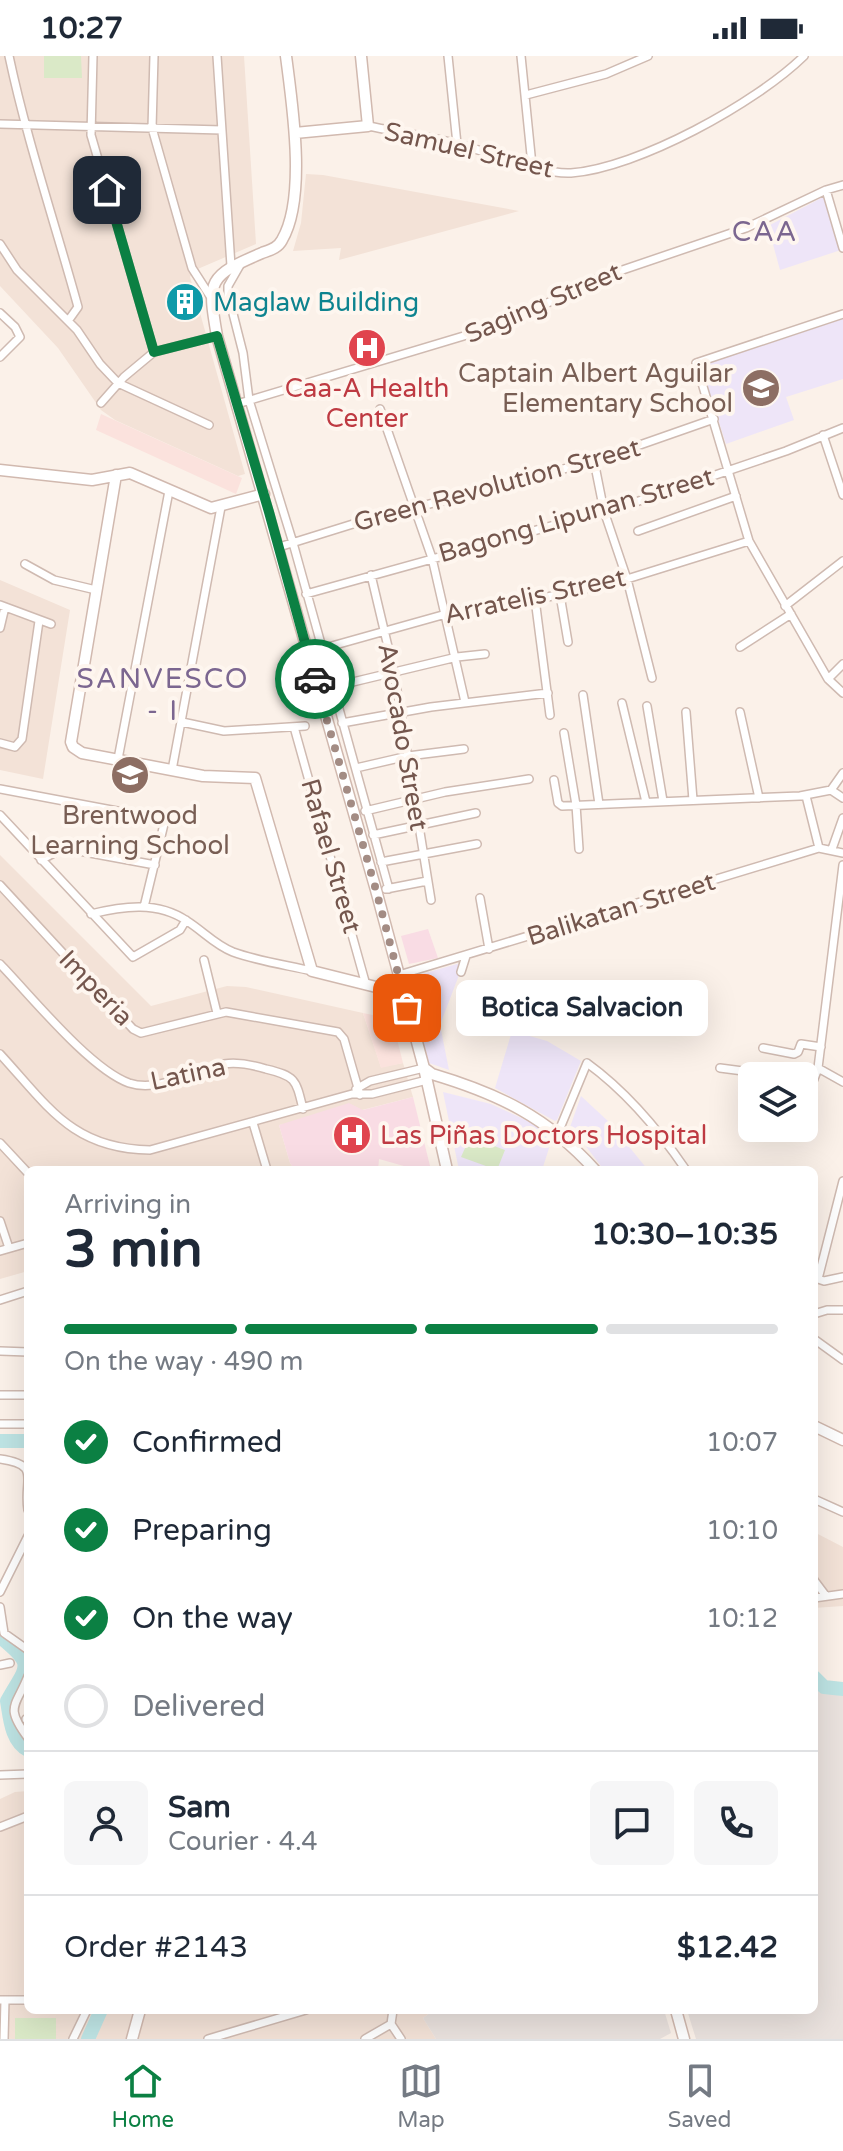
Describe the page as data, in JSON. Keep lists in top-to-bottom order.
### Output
{
  "streets": {
    "main road": ["Samuel Street"],
    "street": [
      "Saging Street",
      "Green Revolution Street",
      "Bagong Lipunan Street",
      "Arratelis Street",
      "Avocado Street",
      "Rafael Street",
      "Balikatan Street",
      "Imperia",
      "Latina"
    ]
  },
  "crossings": [
    ["Bagong Lipunan Street", "Avocado Street"],
    ["Arratelis Street", "Avocado Street"]
  ],
  "districts": ["CAA", "SANVESCO - I"],
  "places": {
    "building": ["Maglaw Building"],
    "hospital": ["Caa-A Health Center", "Las Piñas Doctors Hospital"],
    "school or university": ["Captain Albert Aguilar Elementary School", "Brentwood Learning School"],
    "other": ["Botica Salvacion"]
  },
  "page": {
    "status": "10:27",
    "bubble": "Botica Salvacion",
    "heading": ["3 min", "Arriving in", "10:30–10:35"],
    "panel": [
      "Sam",
      "Courier · 4.4",
      "Order #2143",
      "$12.42"
    ],
    "bar": "On the way · 490 m",
    "list": [
      ["Confirmed", "10:07"],
      ["Preparing", "10:10"],
      ["On the way", "10:12"],
      "Delivered"
    ],
    "tabs": ["Home", "Map", "Saved"]
  }
}
